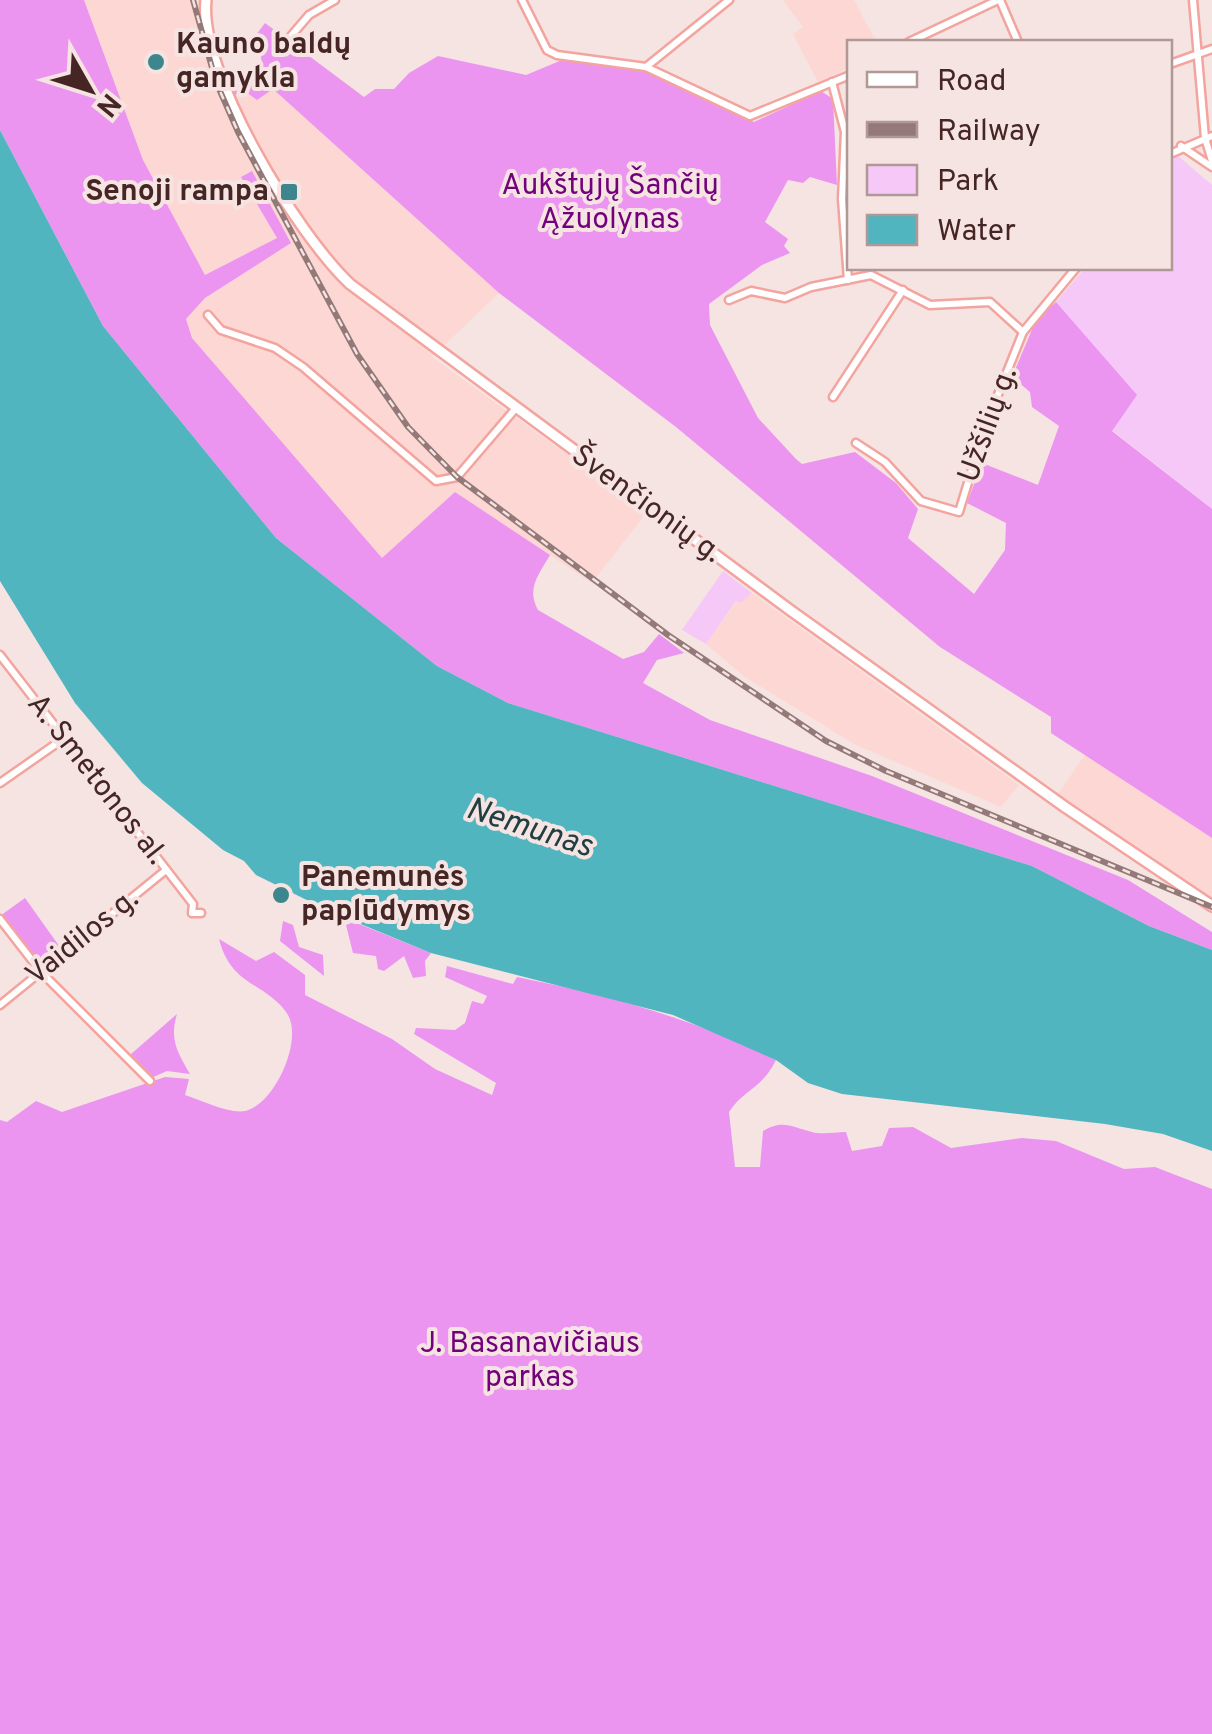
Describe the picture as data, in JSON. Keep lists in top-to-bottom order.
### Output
{
  "streets": {
    "street": [
      "Užšilių g.",
      "Švenčionių g.",
      "A. Smetonos al.",
      "Vaidilos g."
    ]
  },
  "crossings": [
    ["A. Smetonos al.", "Vaidilos g."]
  ],
  "water": ["Nemunas"],
  "parks": ["Aukštųjų Šančių Ąžuolynas", "J. Basanavičiaus parkas"],
  "places": {
    "other": ["Kauno baldų gamykla", "Panemunės paplūdymys"],
    "transit": ["Senoji rampa"]
  },
  "legend": [
    "Road",
    "Railway",
    "Park",
    "Water"
  ],
  "north": "bottom right"
}
